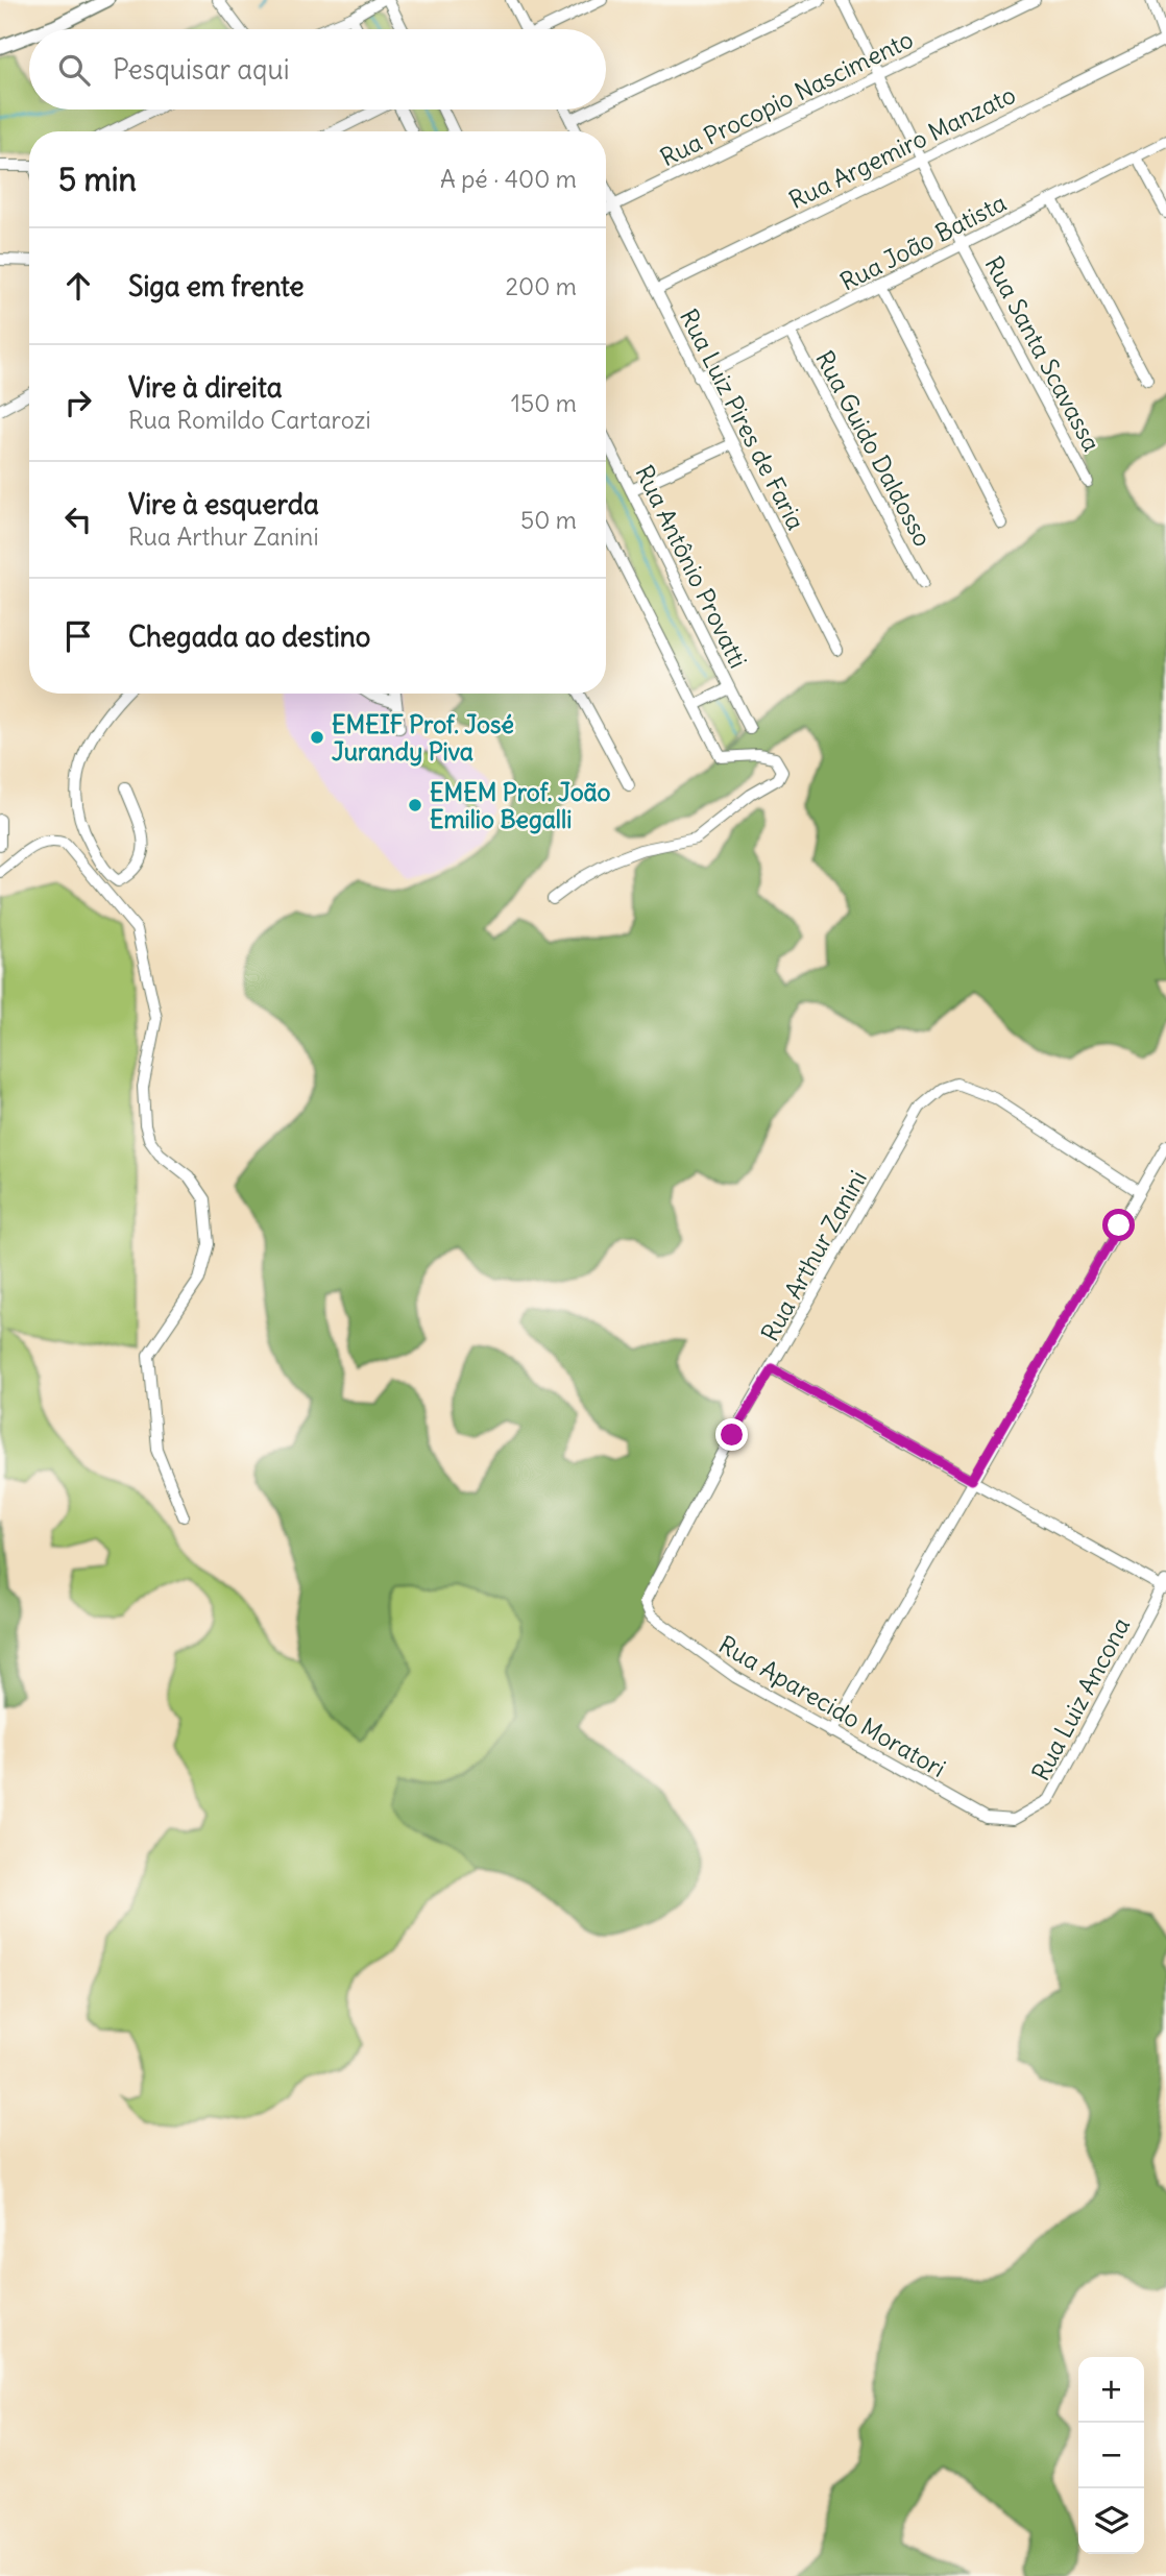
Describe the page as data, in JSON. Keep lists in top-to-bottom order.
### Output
{
  "streets": {
    "street": [
      "Rua Procopio Nascimento",
      "Rua Argemiro Manzato",
      "Rua João Batista",
      "Rua Santa Scavassa",
      "Rua Luiz Pires de Faria",
      "Rua Guido Daldosso",
      "Rua Antônio Provatti",
      "Rua Arthur Zanini",
      "Rua Luiz Ancona",
      "Rua Aparecido Moratori"
    ]
  },
  "crossings": [
    ["Rua Procopio Nascimento", "Rua Santa Scavassa"],
    ["Rua Procopio Nascimento", "Rua Luiz Pires de Faria"],
    ["Rua Argemiro Manzato", "Rua Santa Scavassa"],
    ["Rua Argemiro Manzato", "Rua Luiz Pires de Faria"],
    ["Rua João Batista", "Rua Santa Scavassa"],
    ["Rua João Batista", "Rua Luiz Pires de Faria"],
    ["Rua João Batista", "Rua Guido Daldosso"],
    ["Rua Arthur Zanini", "Rua Aparecido Moratori"],
    ["Rua Luiz Ancona", "Rua Aparecido Moratori"]
  ],
  "places": ["EMEIF Prof. José Jurandy Piva", "EMEM Prof. João Emilio Begalli"],
  "page": {
    "search": "Pesquisar aqui",
    "heading": ["5 min", "A pé · 400 m"],
    "list": [
      ["Siga em frente", "200 m"],
      ["Vire à direita", "Rua Romildo Cartarozi", "150 m"],
      ["Vire à esquerda", "Rua Arthur Zanini", "50 m"],
      "Chegada ao destino"
    ],
    "map_buttons": ["+", "−"]
  }
}
